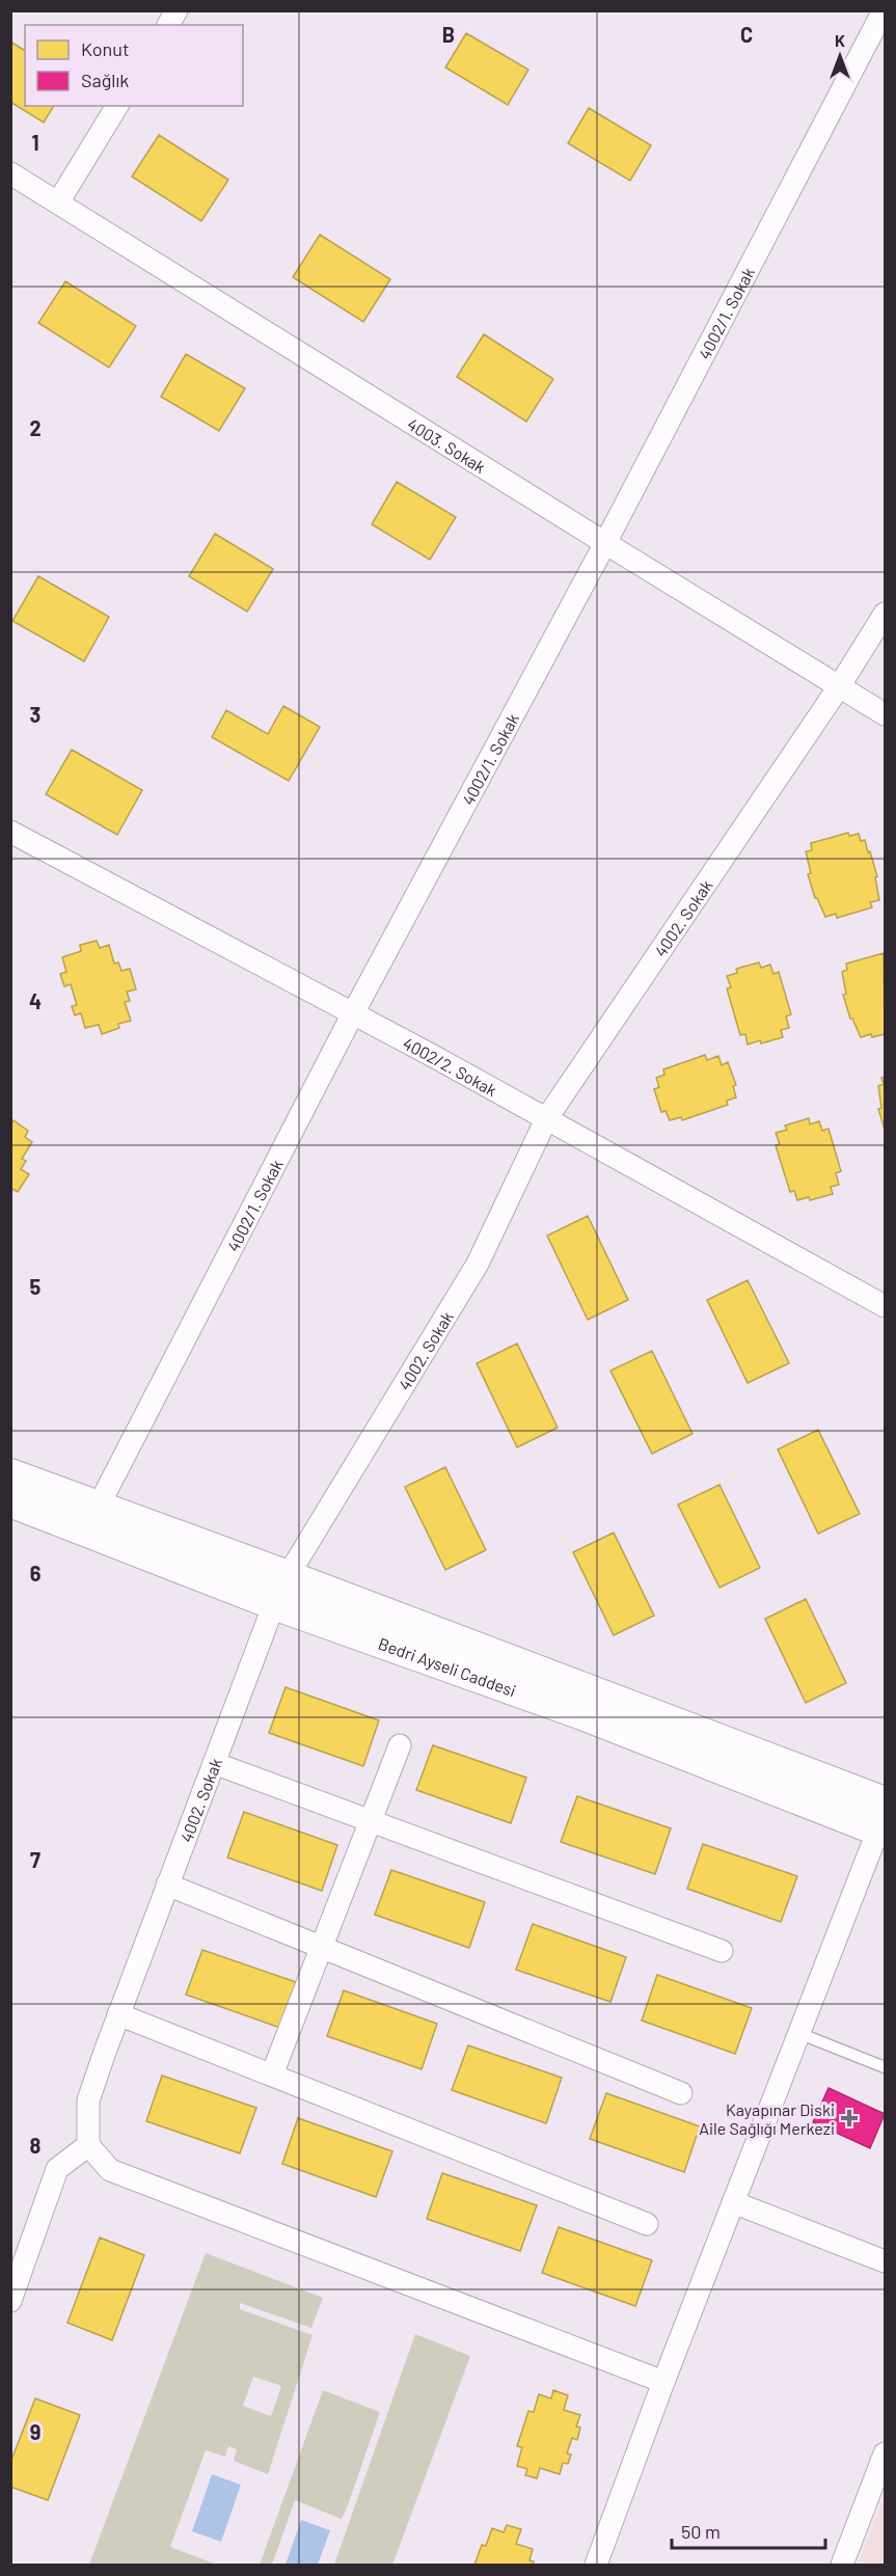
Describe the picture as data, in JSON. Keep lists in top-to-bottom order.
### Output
{
  "streets": {
    "main road": ["Bedri Ayseli Caddesi"],
    "street": [
      "4002/1. Sokak",
      "4003. Sokak",
      "4002. Sokak",
      "4002/2. Sokak"
    ]
  },
  "crossings": [
    ["4002/1. Sokak", "4003. Sokak"],
    ["4002/1. Sokak", "4002/2. Sokak"],
    ["4002/1. Sokak", "Bedri Ayseli Caddesi"],
    ["4003. Sokak", "4002. Sokak"],
    ["4002. Sokak", "4002/2. Sokak"],
    ["4002. Sokak", "Bedri Ayseli Caddesi"]
  ],
  "places": {
    "health": ["Kayapınar Diski Aile Sağlığı Merkezi"]
  },
  "legend": ["Konut", "Sağlık"],
  "scale_bar": "50 m",
  "north": "top",
  "grid": {
    "columns": ["B", "C"],
    "rows": [
      "1",
      "2",
      "3",
      "4",
      "5",
      "6",
      "7",
      "8",
      "9"
    ]
  }
}
